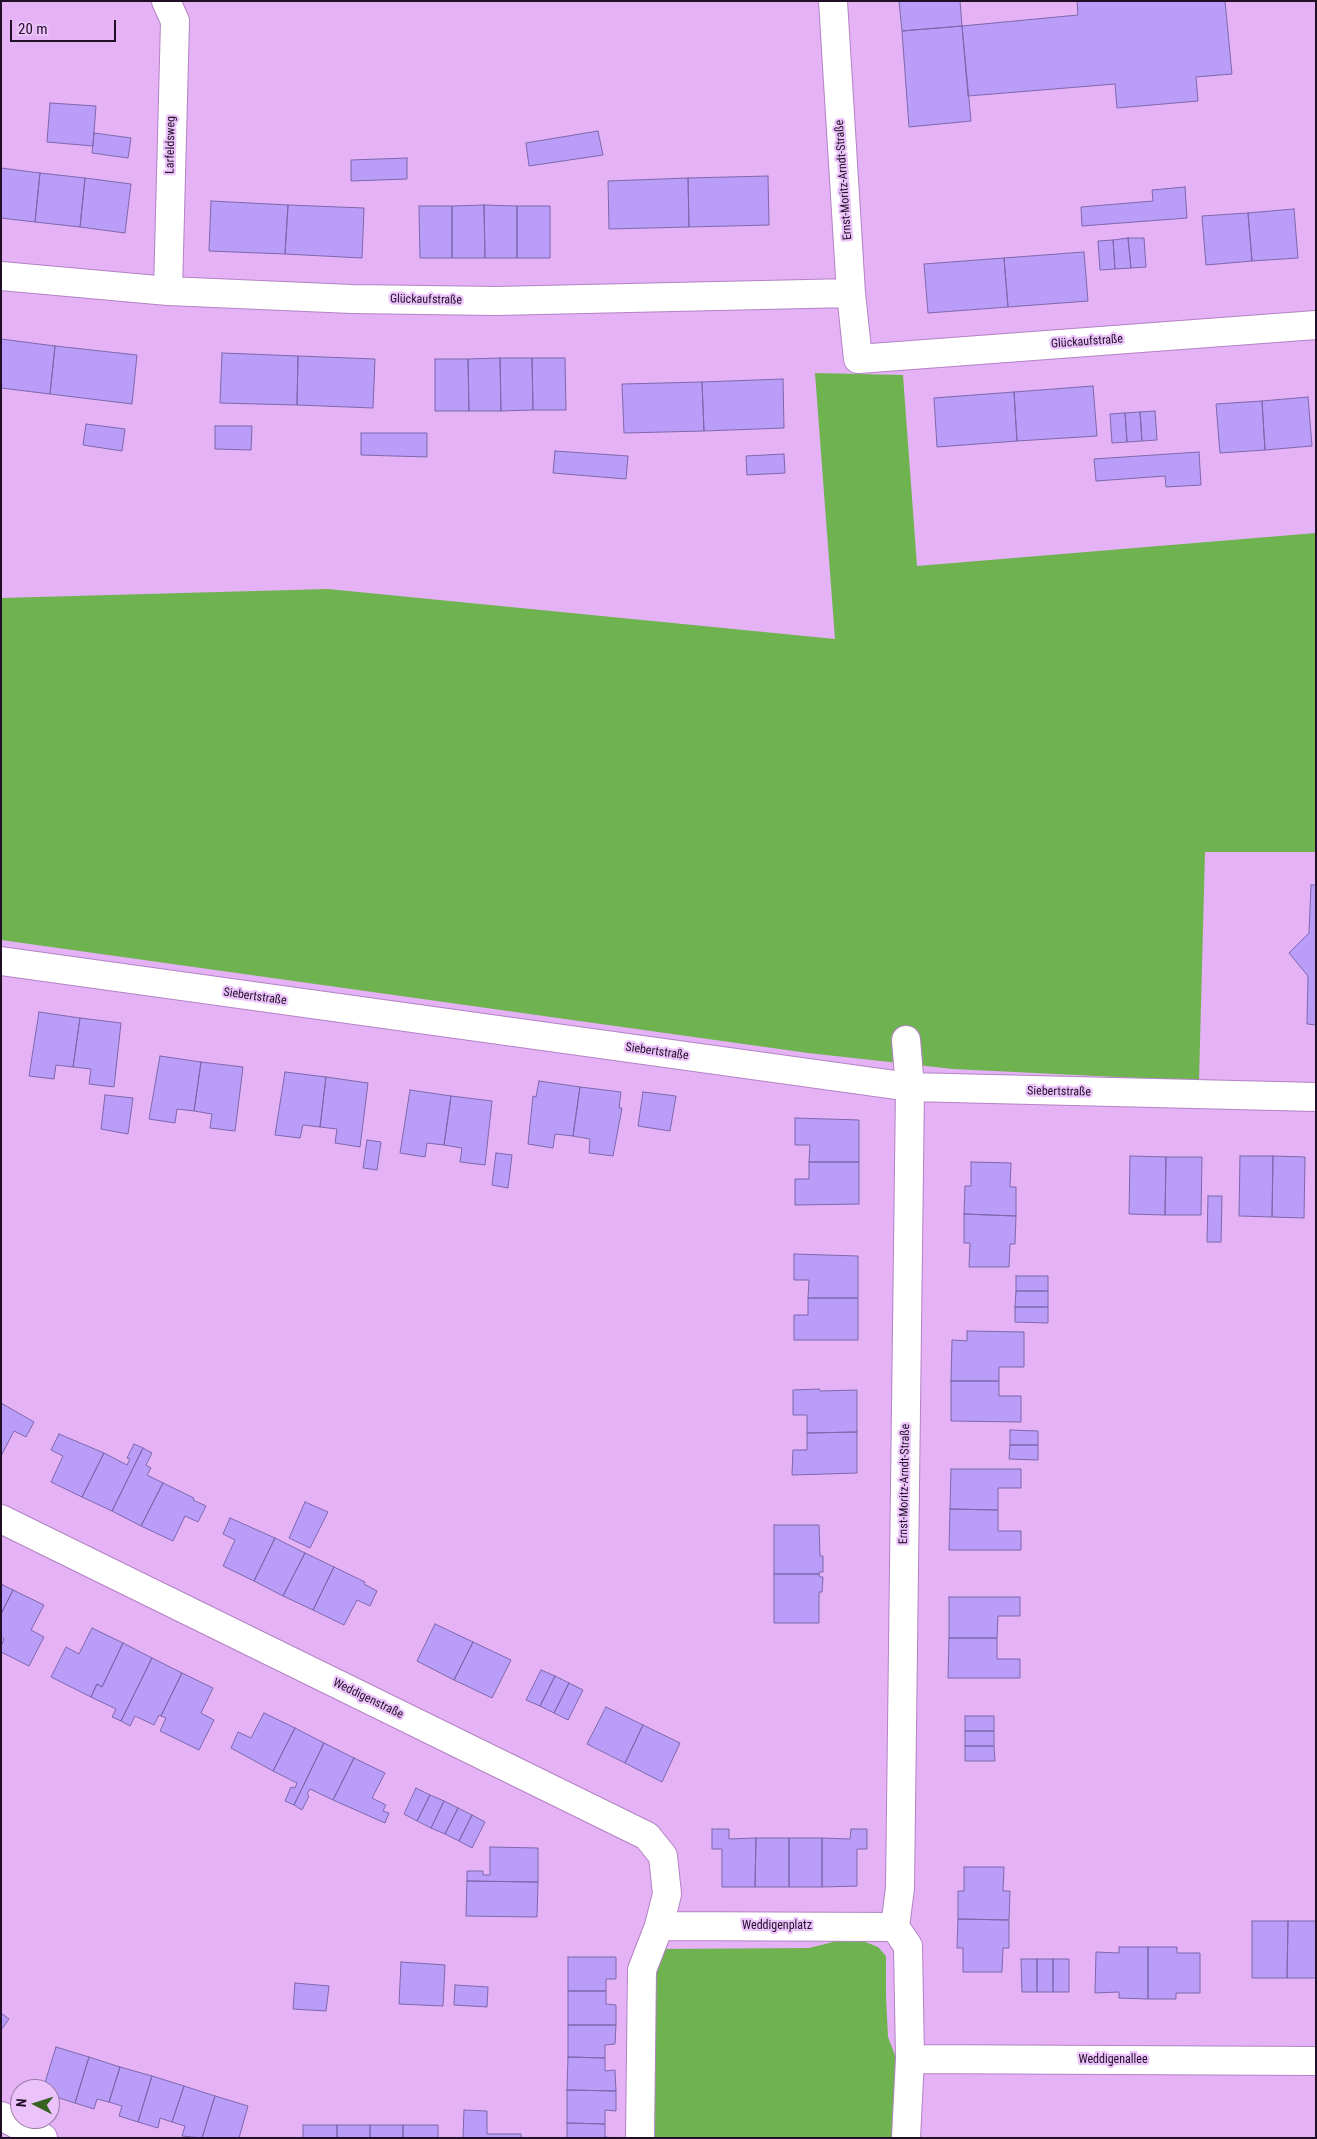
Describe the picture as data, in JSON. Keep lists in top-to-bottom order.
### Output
{
  "streets": {
    "street": [
      "Larfeldsweg",
      "Ernst-Moritz-Arndt-Straße",
      "Glückaufstraße",
      "Siebertstraße",
      "Weddigenstraße",
      "Weddigenplatz",
      "Weddigenallee"
    ]
  },
  "crossings": [
    ["Larfeldsweg", "Glückaufstraße"],
    ["Ernst-Moritz-Arndt-Straße", "Glückaufstraße"],
    ["Ernst-Moritz-Arndt-Straße", "Siebertstraße"],
    ["Ernst-Moritz-Arndt-Straße", "Weddigenplatz"],
    ["Weddigenstraße", "Weddigenplatz"]
  ],
  "scale_bar": "20 m",
  "north": "left"
}
